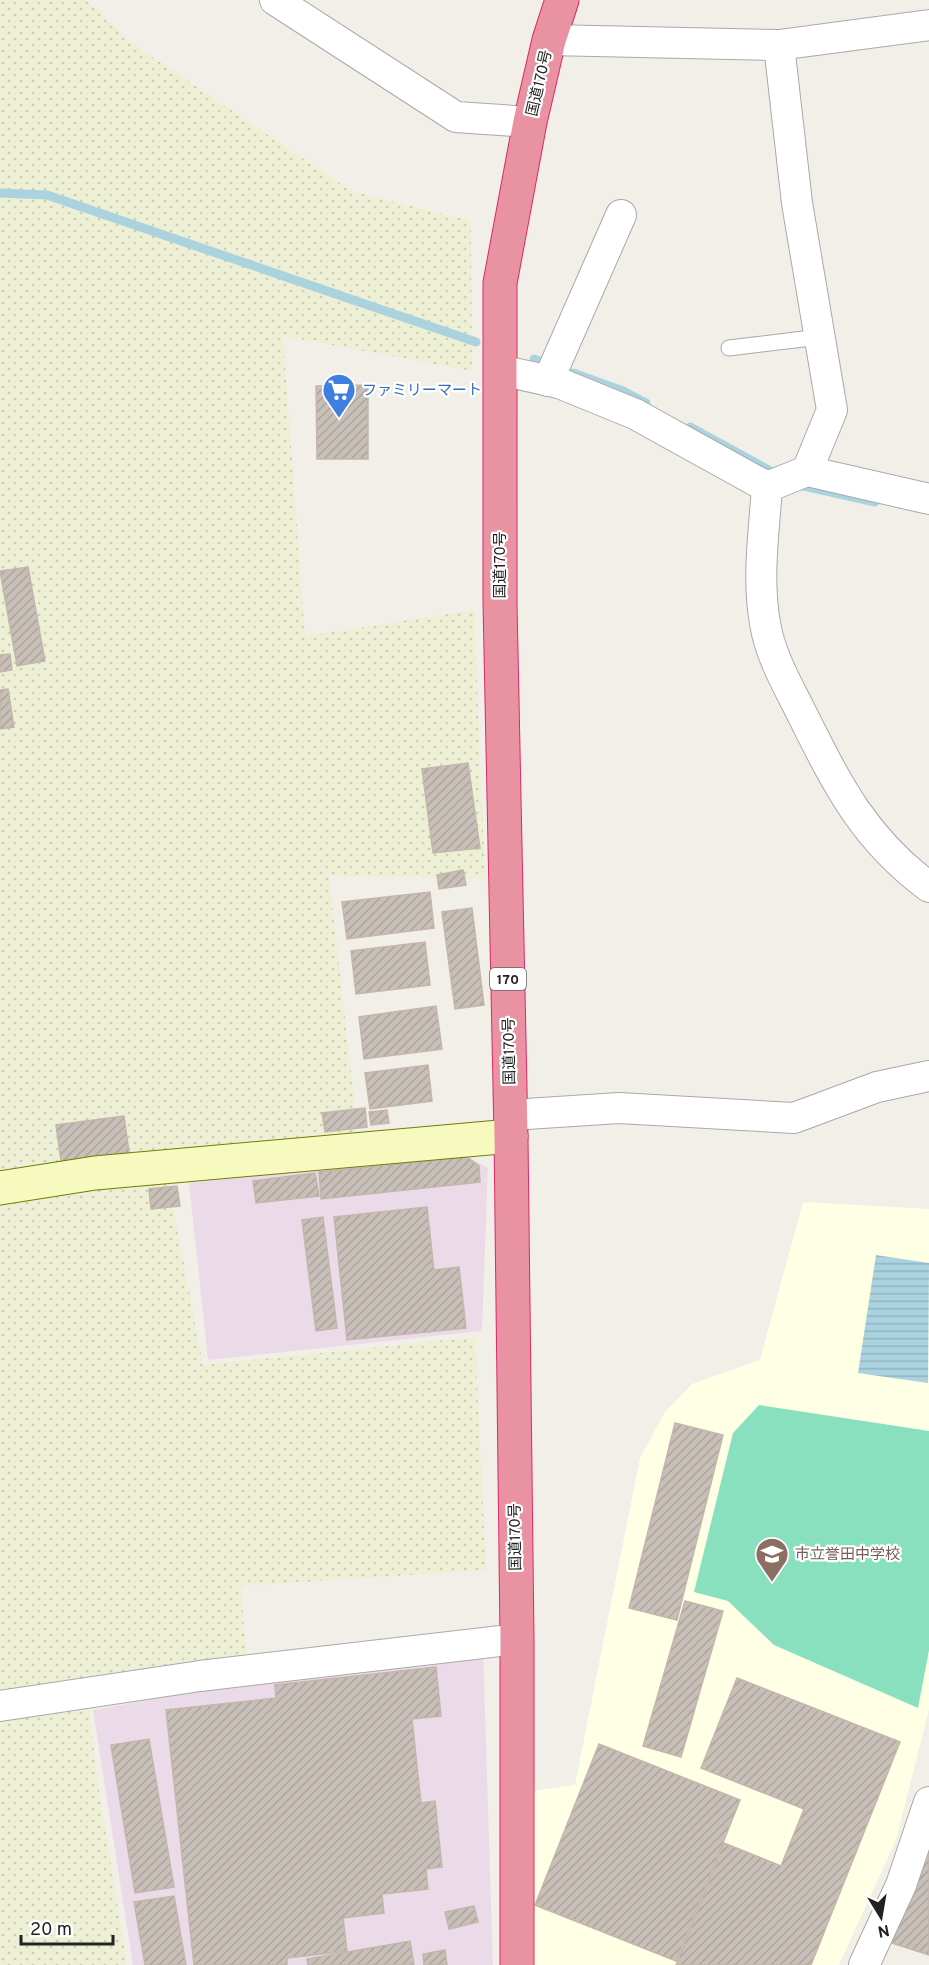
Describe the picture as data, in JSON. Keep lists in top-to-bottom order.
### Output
{
  "streets": {
    "highway": ["国道170号", "170"]
  },
  "places": {
    "supermarket": ["ファミリーマート"],
    "school or university": ["市立誉田中学校"]
  },
  "scale_bar": "20 m",
  "north": "bottom"
}
